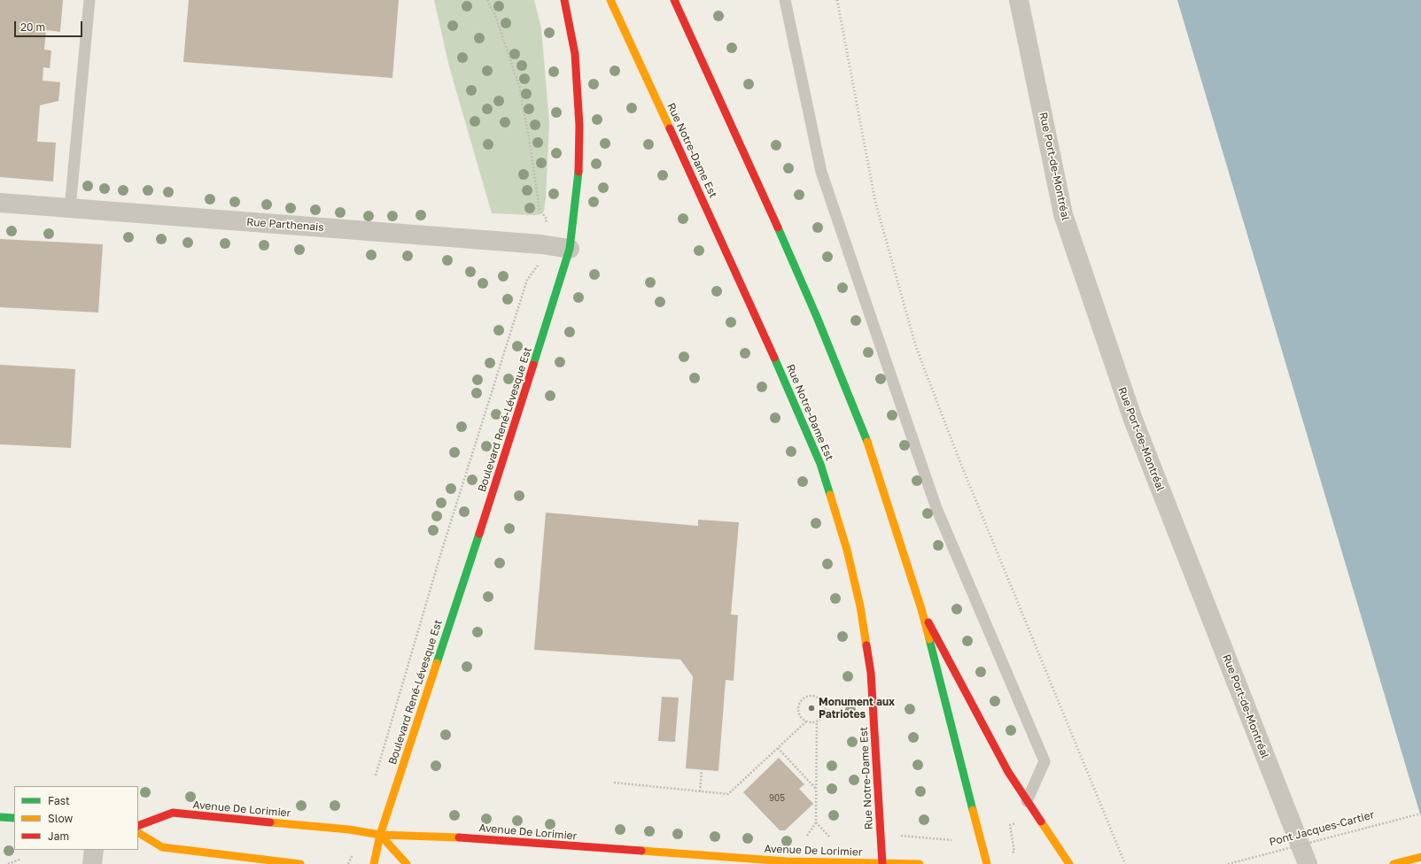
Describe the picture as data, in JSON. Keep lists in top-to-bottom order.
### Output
{
  "streets": {
    "main road": ["Rue Notre-Dame Est", "Boulevard René-Lévesque Est", "Avenue De Lorimier"],
    "street": ["Rue Port-de-Montréal", "Rue Parthenais"],
    "path": ["Pont Jacques-Cartier"]
  },
  "crossings": [
    ["Rue Notre-Dame Est", "Avenue De Lorimier"],
    ["Rue Parthenais", "Boulevard René-Lévesque Est"],
    ["Boulevard René-Lévesque Est", "Avenue De Lorimier"]
  ],
  "places": ["Monument aux Patriotes"],
  "house_numbers": ["905"],
  "legend": ["Fast", "Slow", "Jam"],
  "scale_bar": "20 m"
}
